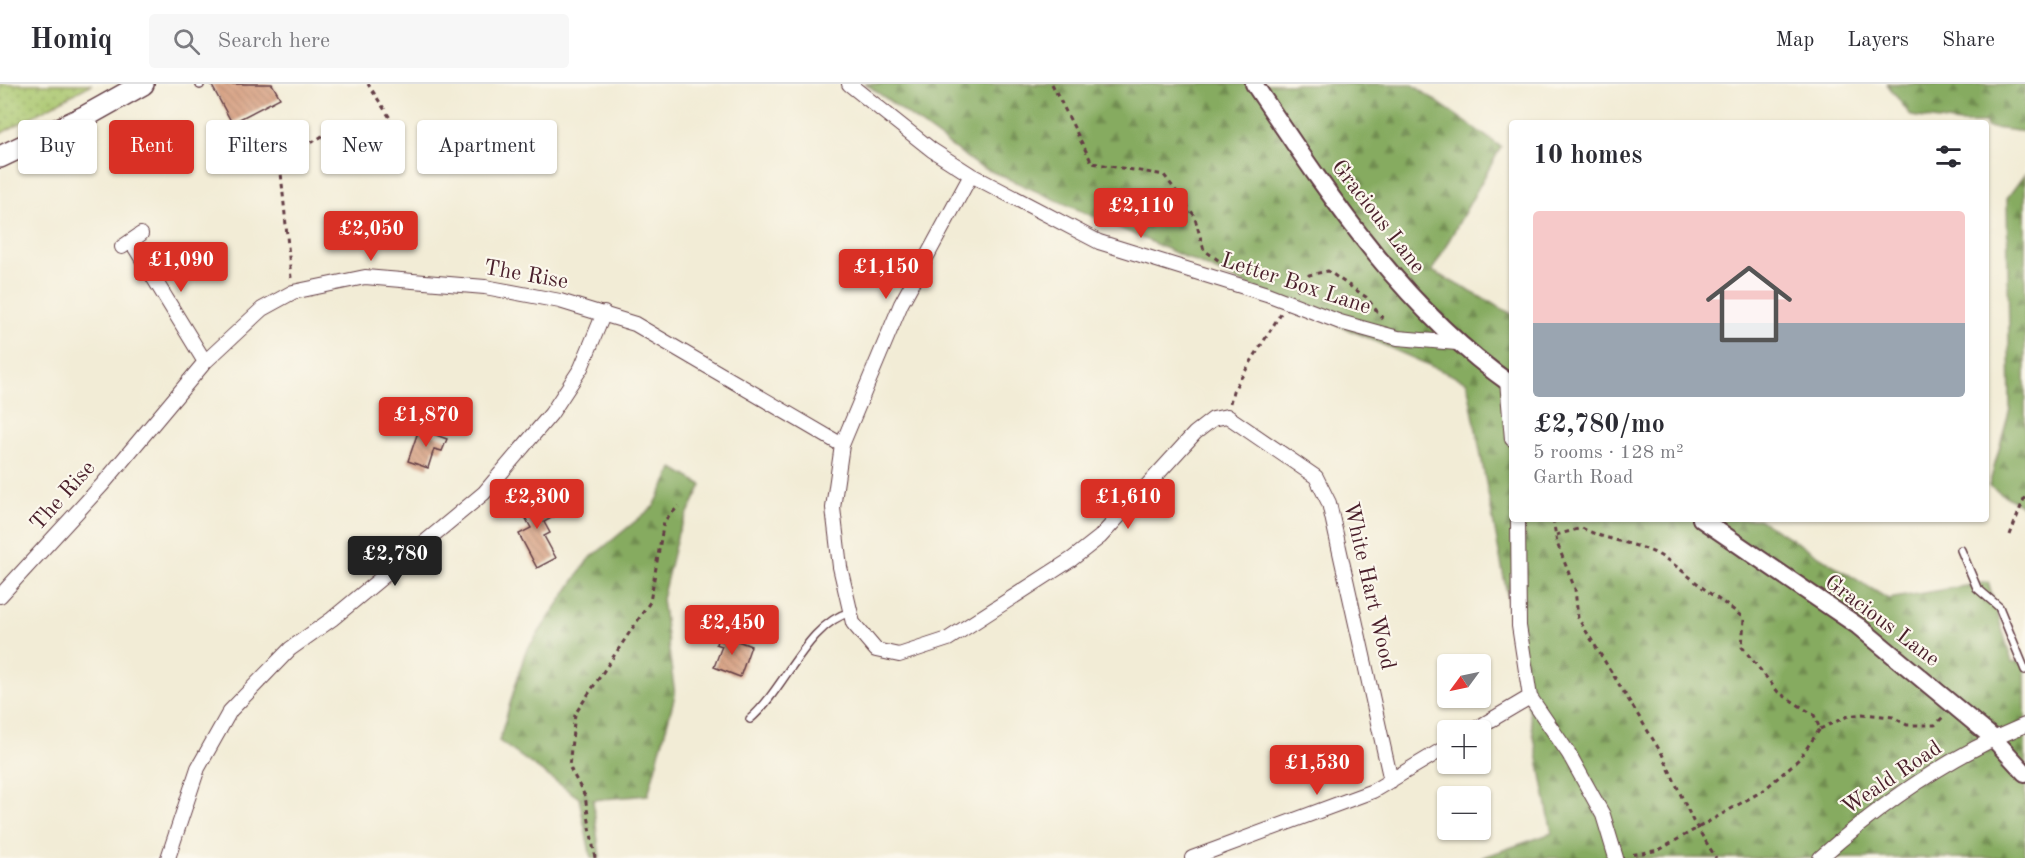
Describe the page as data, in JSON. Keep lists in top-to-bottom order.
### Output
{
  "streets": {
    "street": [
      "Gracious Lane",
      "The Rise",
      "Letter Box Lane",
      "White Hart Wood",
      "Weald Road"
    ]
  },
  "crossings": [
    ["Gracious Lane", "Letter Box Lane"],
    ["Gracious Lane", "Weald Road"]
  ],
  "north": "bottom left",
  "page": {
    "header": "Homiq",
    "search": "Search here",
    "nav": ["Map", "Layers", "Share"],
    "chip": [
      "Buy",
      "Rent",
      "Filters",
      "New",
      "Apartment"
    ],
    "heading": "10 homes",
    "price": [
      "£2,110",
      "£2,050",
      "£1,090",
      "£1,150",
      "£1,870",
      "£2,300",
      "£1,610",
      "£2,780",
      "£2,450",
      "£1,530"
    ],
    "list": [
      {
        "name": "£2,780/mo",
        "note": "5 rooms · 128 m² · Garth Road"
      }
    ],
    "map_buttons": ["+", "−"]
  }
}
